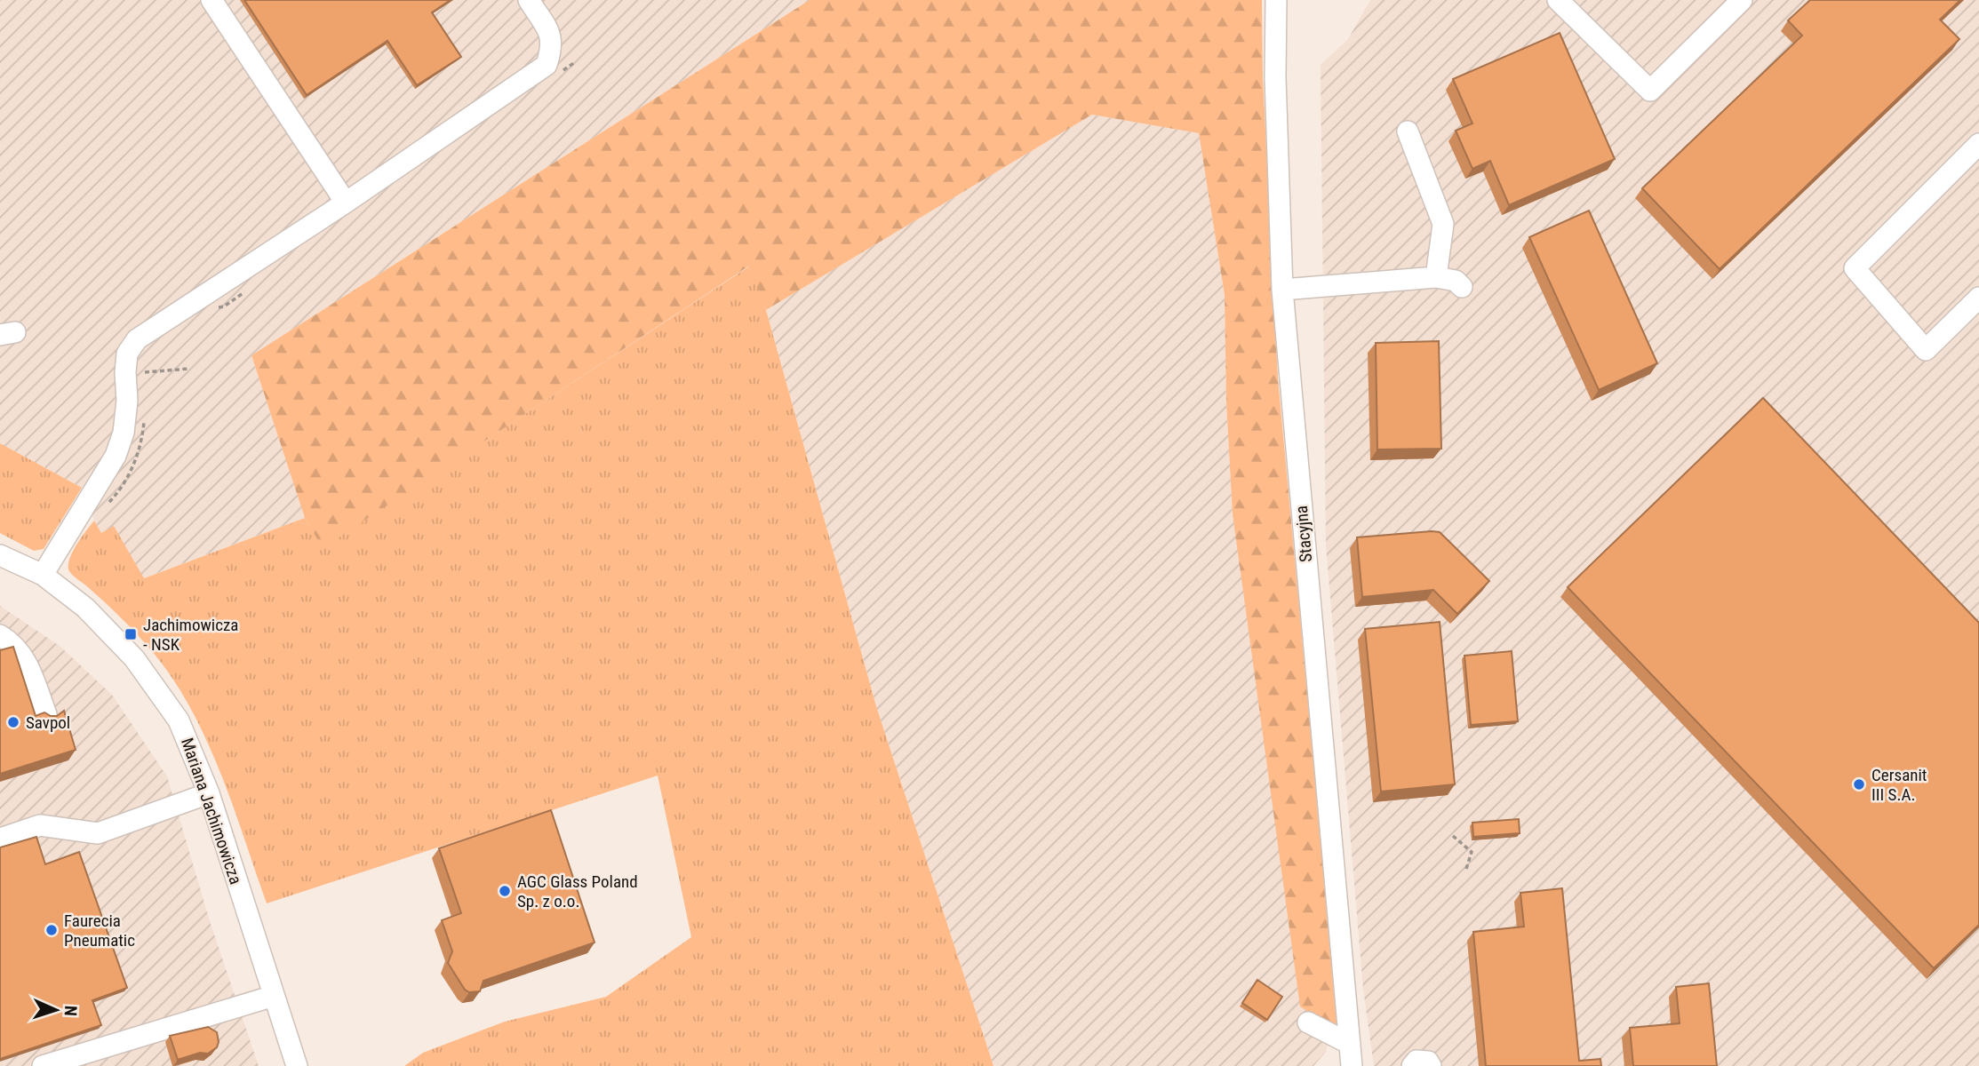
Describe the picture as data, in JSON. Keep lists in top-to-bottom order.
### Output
{
  "streets": {
    "street": ["Stacyjna", "Mariana Jachimowicza"]
  },
  "places": {
    "transit": ["Jachimowicza - NSK"],
    "other": [
      "Savpol",
      "Cersanit III S.A.",
      "AGC Glass Poland Sp. z o.o.",
      "Faurecia Pneumatic"
    ]
  },
  "north": "right"
}
